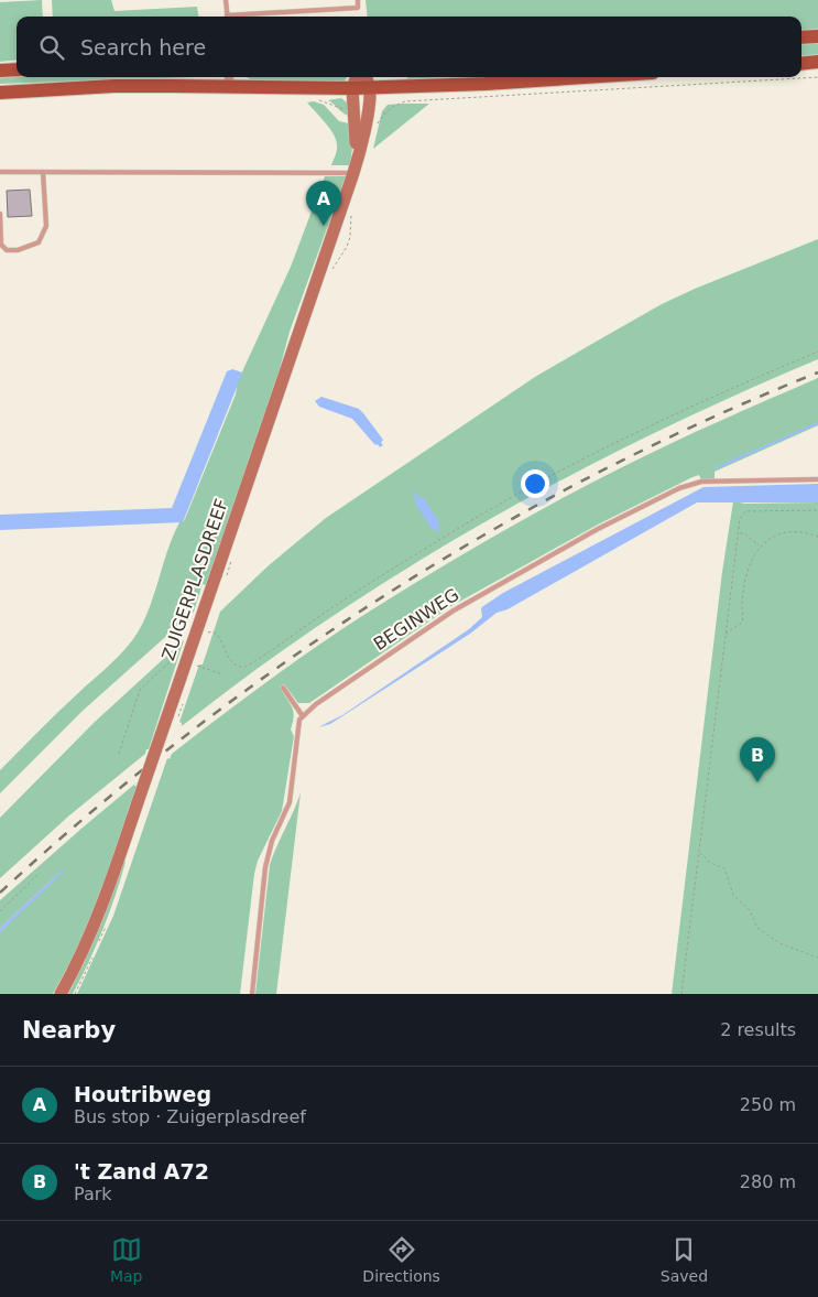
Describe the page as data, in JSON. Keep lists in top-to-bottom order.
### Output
{
  "streets": {
    "main road": ["ZUIGERPLASDREEF"],
    "lane": ["BEGINWEG"]
  },
  "page": {
    "search": "Search here",
    "pins": ["A", "B"],
    "heading": ["Nearby", "2 results"],
    "list": [
      {
        "mark": "A",
        "name": "Houtribweg",
        "note": "Bus stop · Zuigerplasdreef",
        "value": "250 m"
      },
      {
        "mark": "B",
        "name": "'t Zand A72",
        "note": "Park",
        "value": "280 m"
      }
    ],
    "nav": ["Map", "Directions", "Saved"]
  }
}
